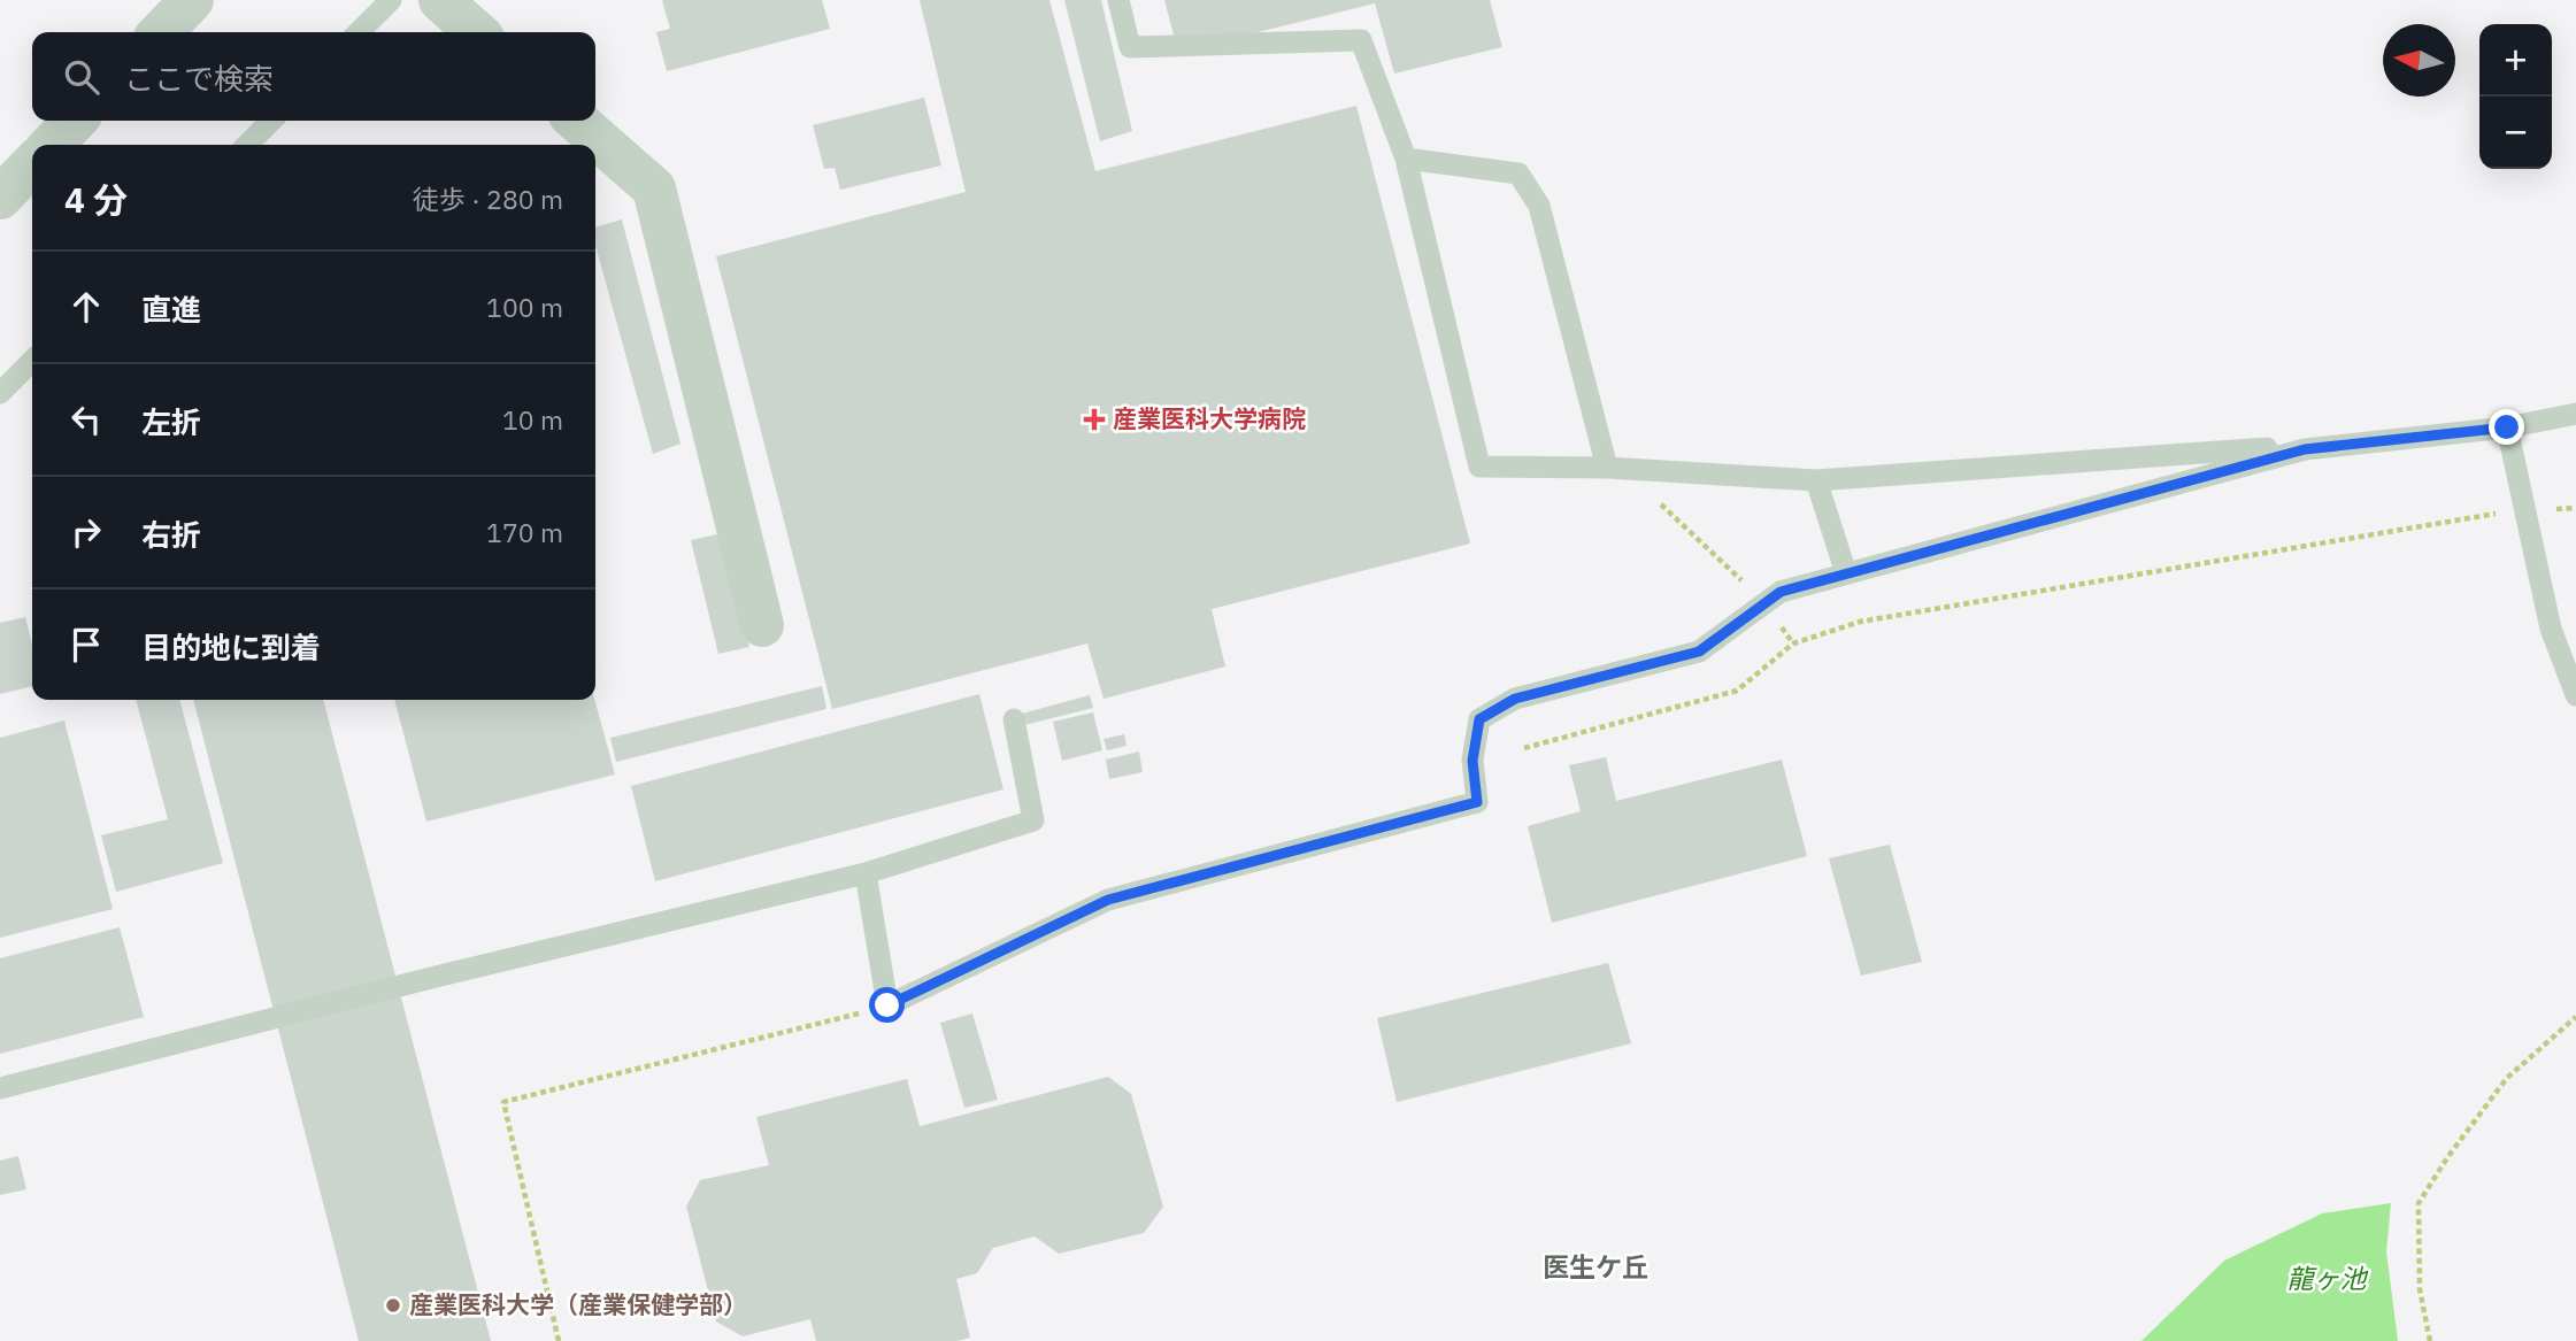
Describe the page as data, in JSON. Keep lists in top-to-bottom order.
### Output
{
  "districts": ["医生ケ丘"],
  "water": ["龍ヶ池"],
  "places": {
    "health": ["産業医科大学病院"],
    "other": ["産業医科大学（産業保健学部）"]
  },
  "north": "left",
  "page": {
    "map_buttons": ["+", "−"],
    "search": "ここで検索",
    "heading": ["4 分", "徒歩 · 280 m"],
    "list": [
      ["直進", "100 m"],
      ["左折", "10 m"],
      ["右折", "170 m"],
      "目的地に到着"
    ]
  }
}
